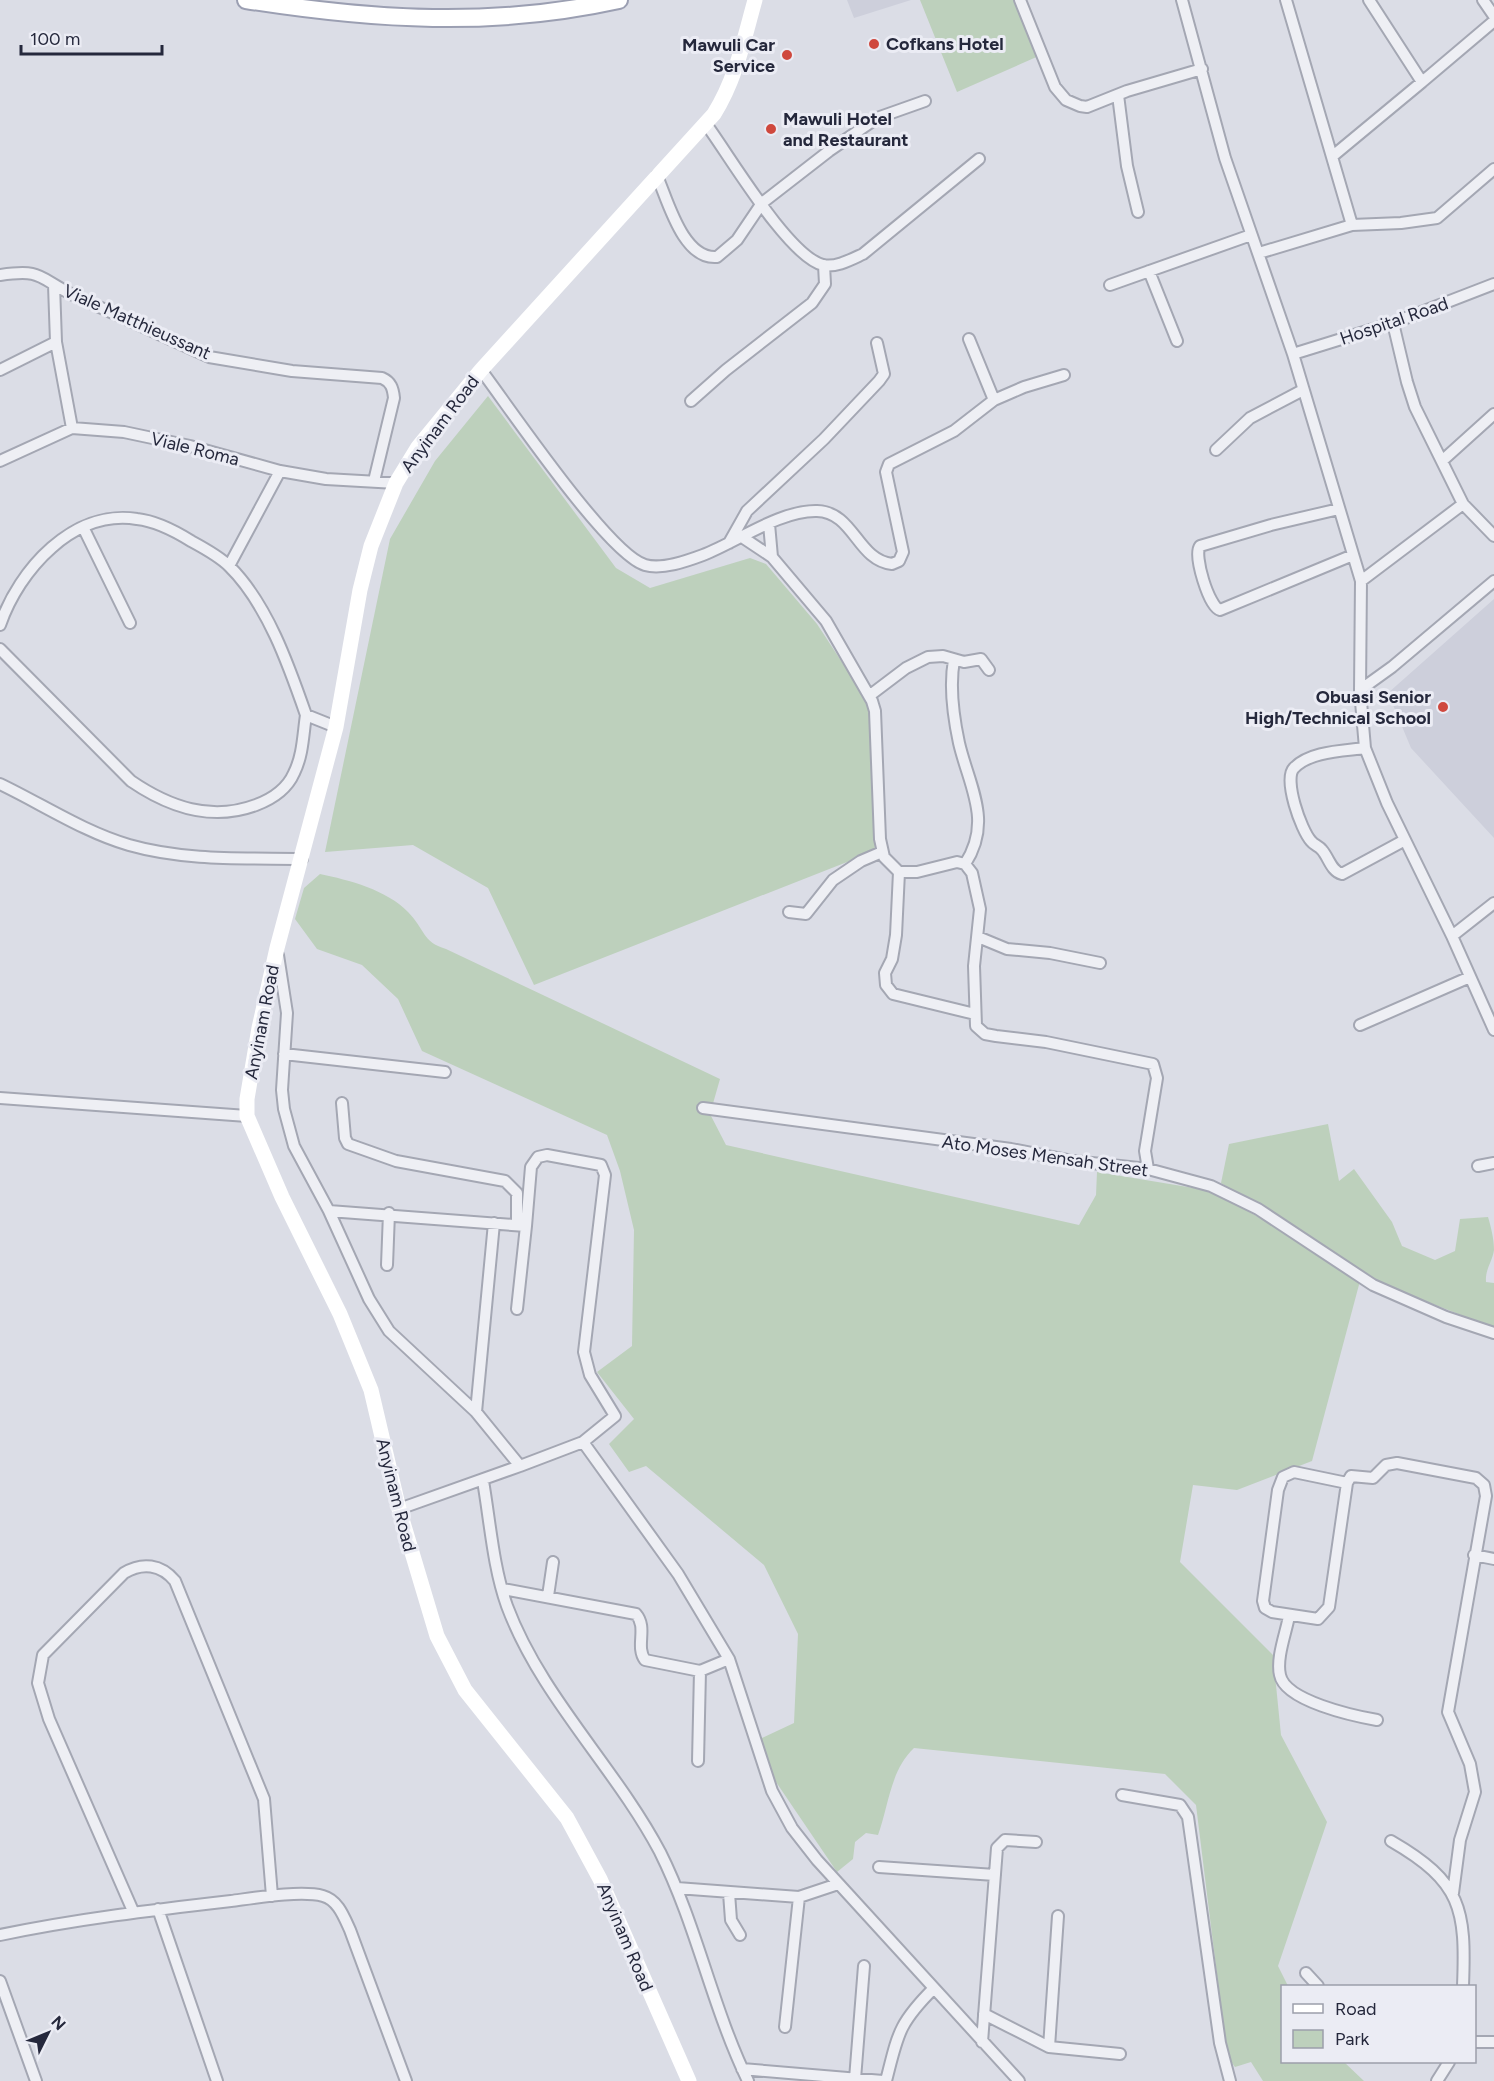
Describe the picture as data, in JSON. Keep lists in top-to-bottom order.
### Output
{
  "streets": {
    "street": [
      "Hospital Road",
      "Viale Matthieussant",
      "Anyinam Road",
      "Viale Roma",
      "Ato Moses Mensah Street"
    ]
  },
  "crossings": [
    ["Viale Matthieussant", "Viale Roma"],
    ["Anyinam Road", "Viale Roma"]
  ],
  "places": [
    "Cofkans Hotel",
    "Mawuli Car Service",
    "Mawuli Hotel and Restaurant",
    "Obuasi Senior High/Technical School"
  ],
  "legend": ["Road", "Park"],
  "scale_bar": "100 m",
  "north": "top right"
}
